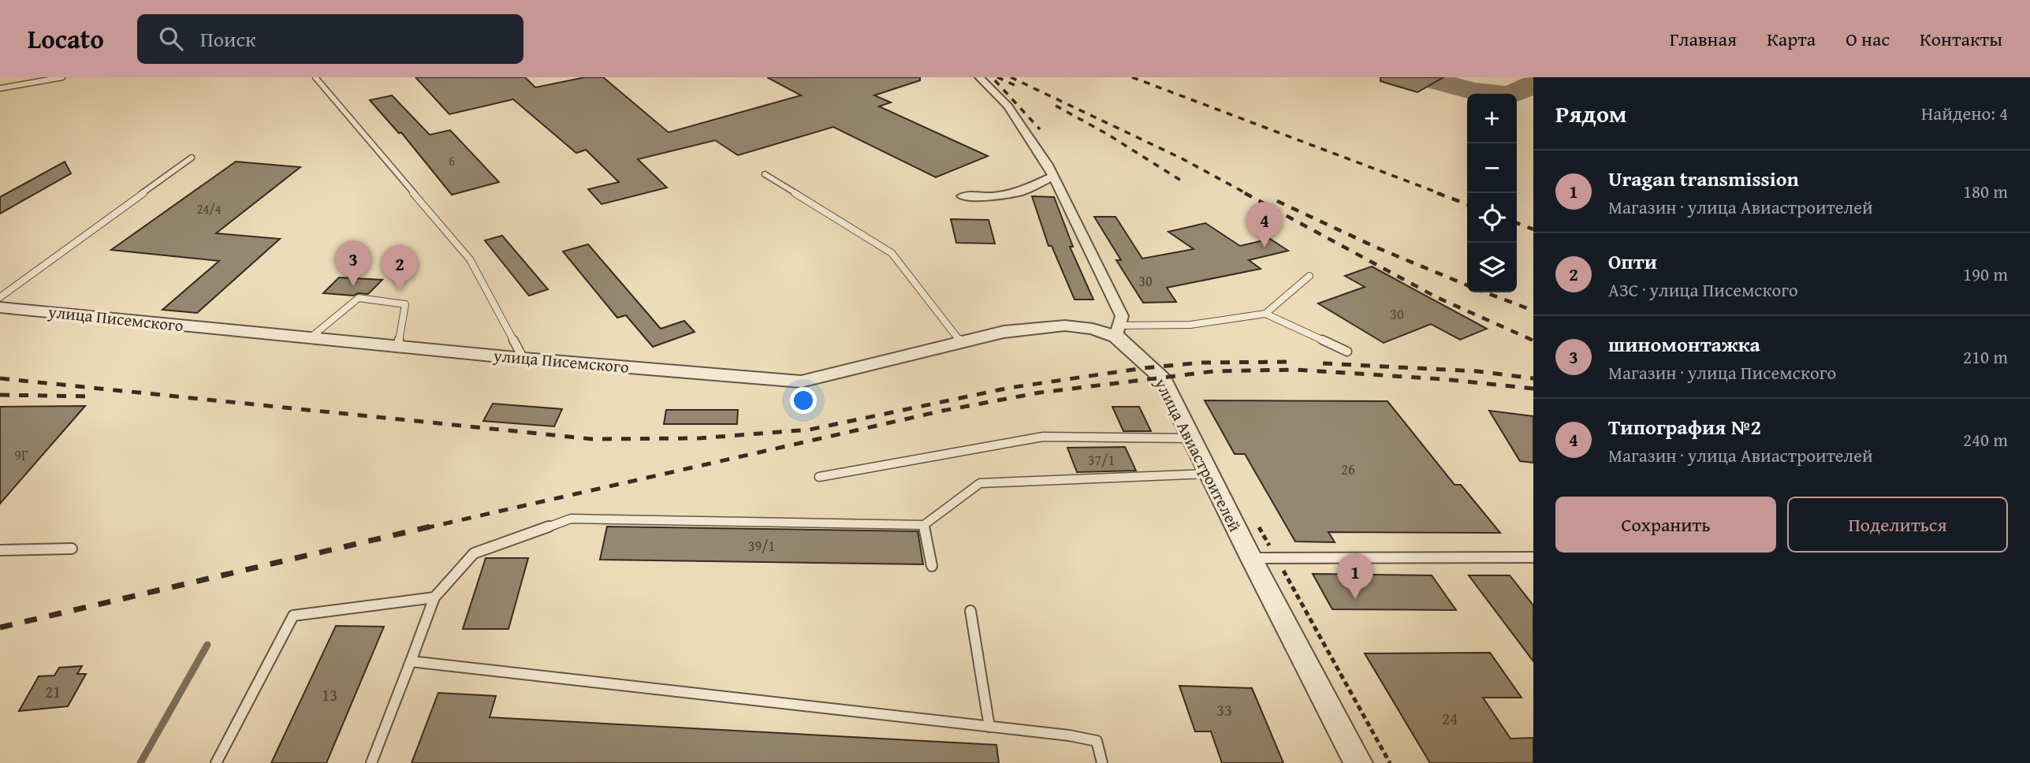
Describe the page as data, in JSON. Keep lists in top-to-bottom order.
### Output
{
  "streets": {
    "street": ["улица Писемского", "улица Авиастроителей"]
  },
  "crossings": [
    ["улица Писемского", "улица Авиастроителей"]
  ],
  "house_numbers": [
    "6",
    "24/4",
    "30",
    "30",
    "9Г",
    "37/1",
    "26",
    "39/1",
    "21",
    "13",
    "33",
    "24"
  ],
  "page": {
    "header": "Locato",
    "search": "Поиск",
    "nav": [
      "Главная",
      "Карта",
      "О нас",
      "Контакты"
    ],
    "heading": ["Рядом", "Найдено: 4"],
    "map_buttons": ["+", "−"],
    "list": [
      {
        "mark": "1",
        "name": "Uragan transmission",
        "note": "Магазин · улица Авиастроителей",
        "value": "180 m"
      },
      {
        "mark": "2",
        "name": "Опти",
        "note": "АЗС · улица Писемского",
        "value": "190 m"
      },
      {
        "mark": "3",
        "name": "шиномонтажка",
        "note": "Магазин · улица Писемского",
        "value": "210 m"
      },
      {
        "mark": "4",
        "name": "Типография №2",
        "note": "Магазин · улица Авиастроителей",
        "value": "240 m"
      }
    ],
    "pins": [
      "4",
      "3",
      "2",
      "1"
    ],
    "buttons": ["Сохранить", "Поделиться"]
  }
}
